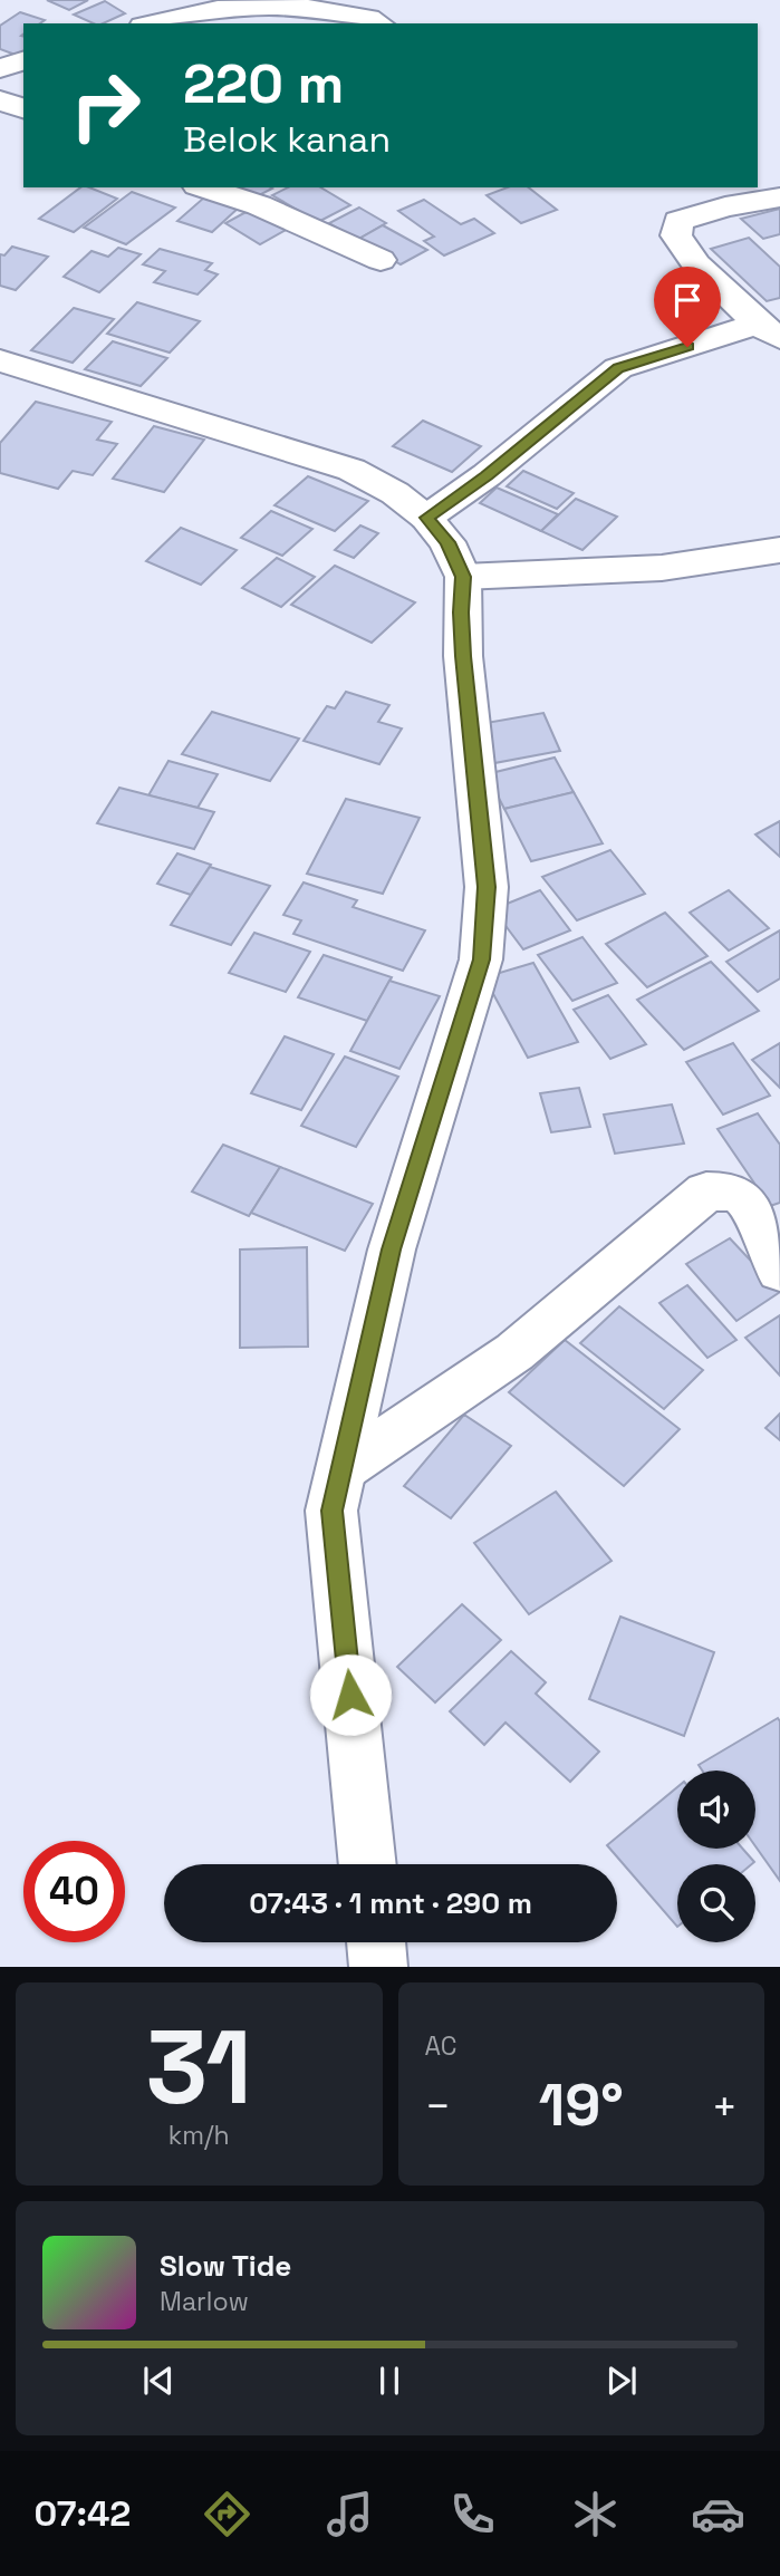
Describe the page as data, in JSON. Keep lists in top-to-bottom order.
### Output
{
  "page": {
    "turn": ["220 m", "Belok kanan"],
    "limit": "40",
    "trip": "07:43 · 1 mnt · 290 m",
    "tile": [
      ["31", "km/h"],
      "AC"
    ],
    "heat": ["−", "19°", "+"],
    "song": ["Slow Tide", "Marlow"],
    "tabs": "07:42"
  }
}
